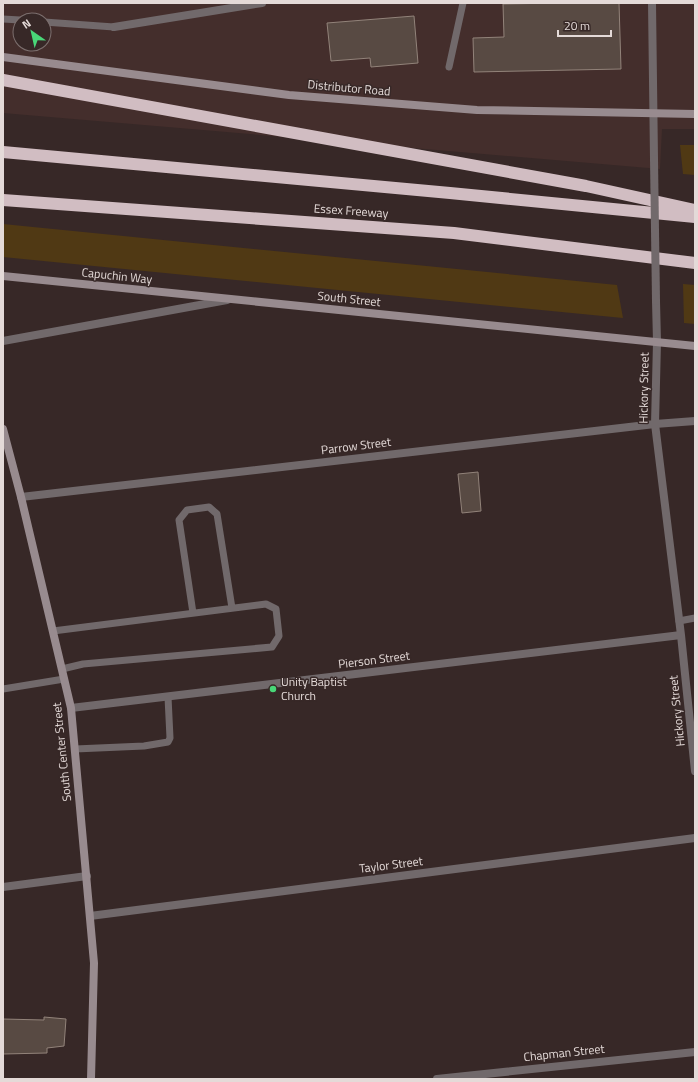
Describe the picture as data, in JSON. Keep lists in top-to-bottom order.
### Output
{
  "streets": {
    "highway": ["Essex Freeway"],
    "main road": [
      "Distributor Road",
      "Capuchin Way",
      "South Street",
      "South Center Street"
    ],
    "street": [
      "Hickory Street",
      "Parrow Street",
      "Pierson Street",
      "Taylor Street",
      "Chapman Street"
    ]
  },
  "crossings": [
    ["Distributor Road", "Hickory Street"],
    ["Capuchin Way", "South Street"],
    ["South Street", "Hickory Street"],
    ["Hickory Street", "Parrow Street"],
    ["Hickory Street", "Pierson Street"],
    ["Parrow Street", "South Center Street"],
    ["Pierson Street", "South Center Street"],
    ["South Center Street", "Taylor Street"]
  ],
  "places": ["Unity Baptist Church"],
  "scale_bar": "20 m",
  "north": "top left"
}
